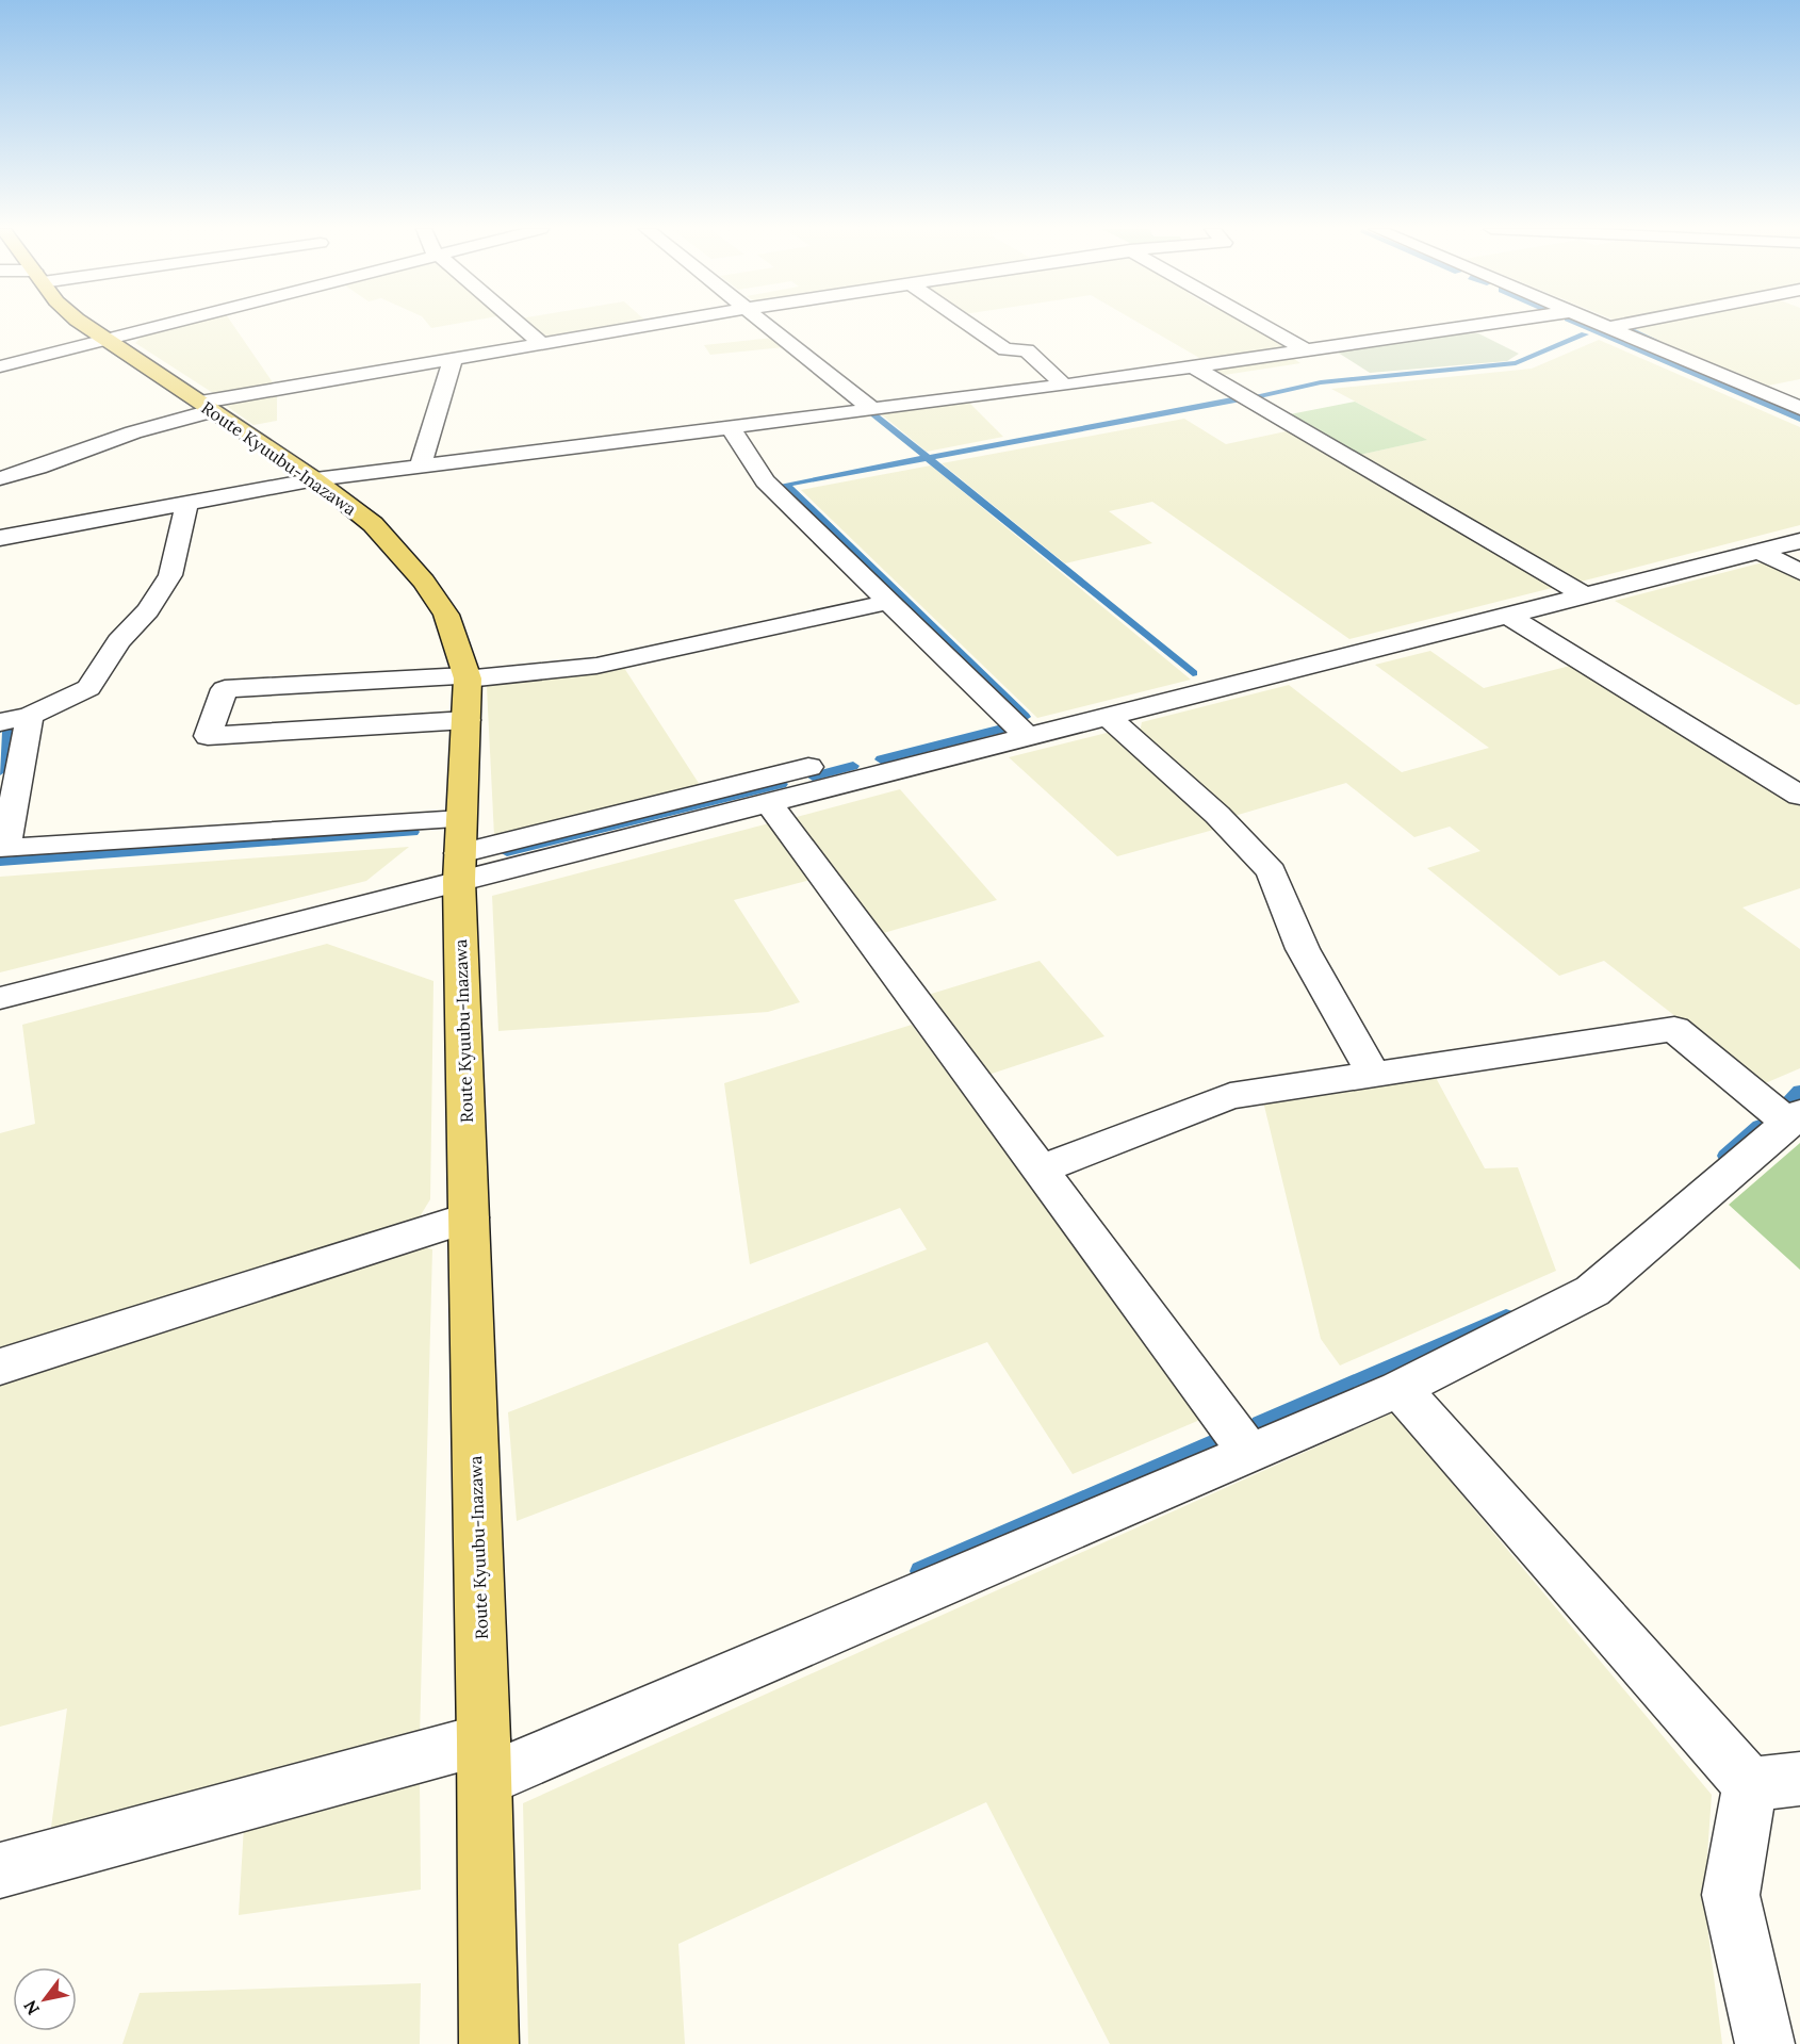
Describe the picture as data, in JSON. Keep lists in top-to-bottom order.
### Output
{
  "streets": {
    "main road": ["Route Kyuubu-Inazawa"]
  },
  "north": "bottom left"
}
